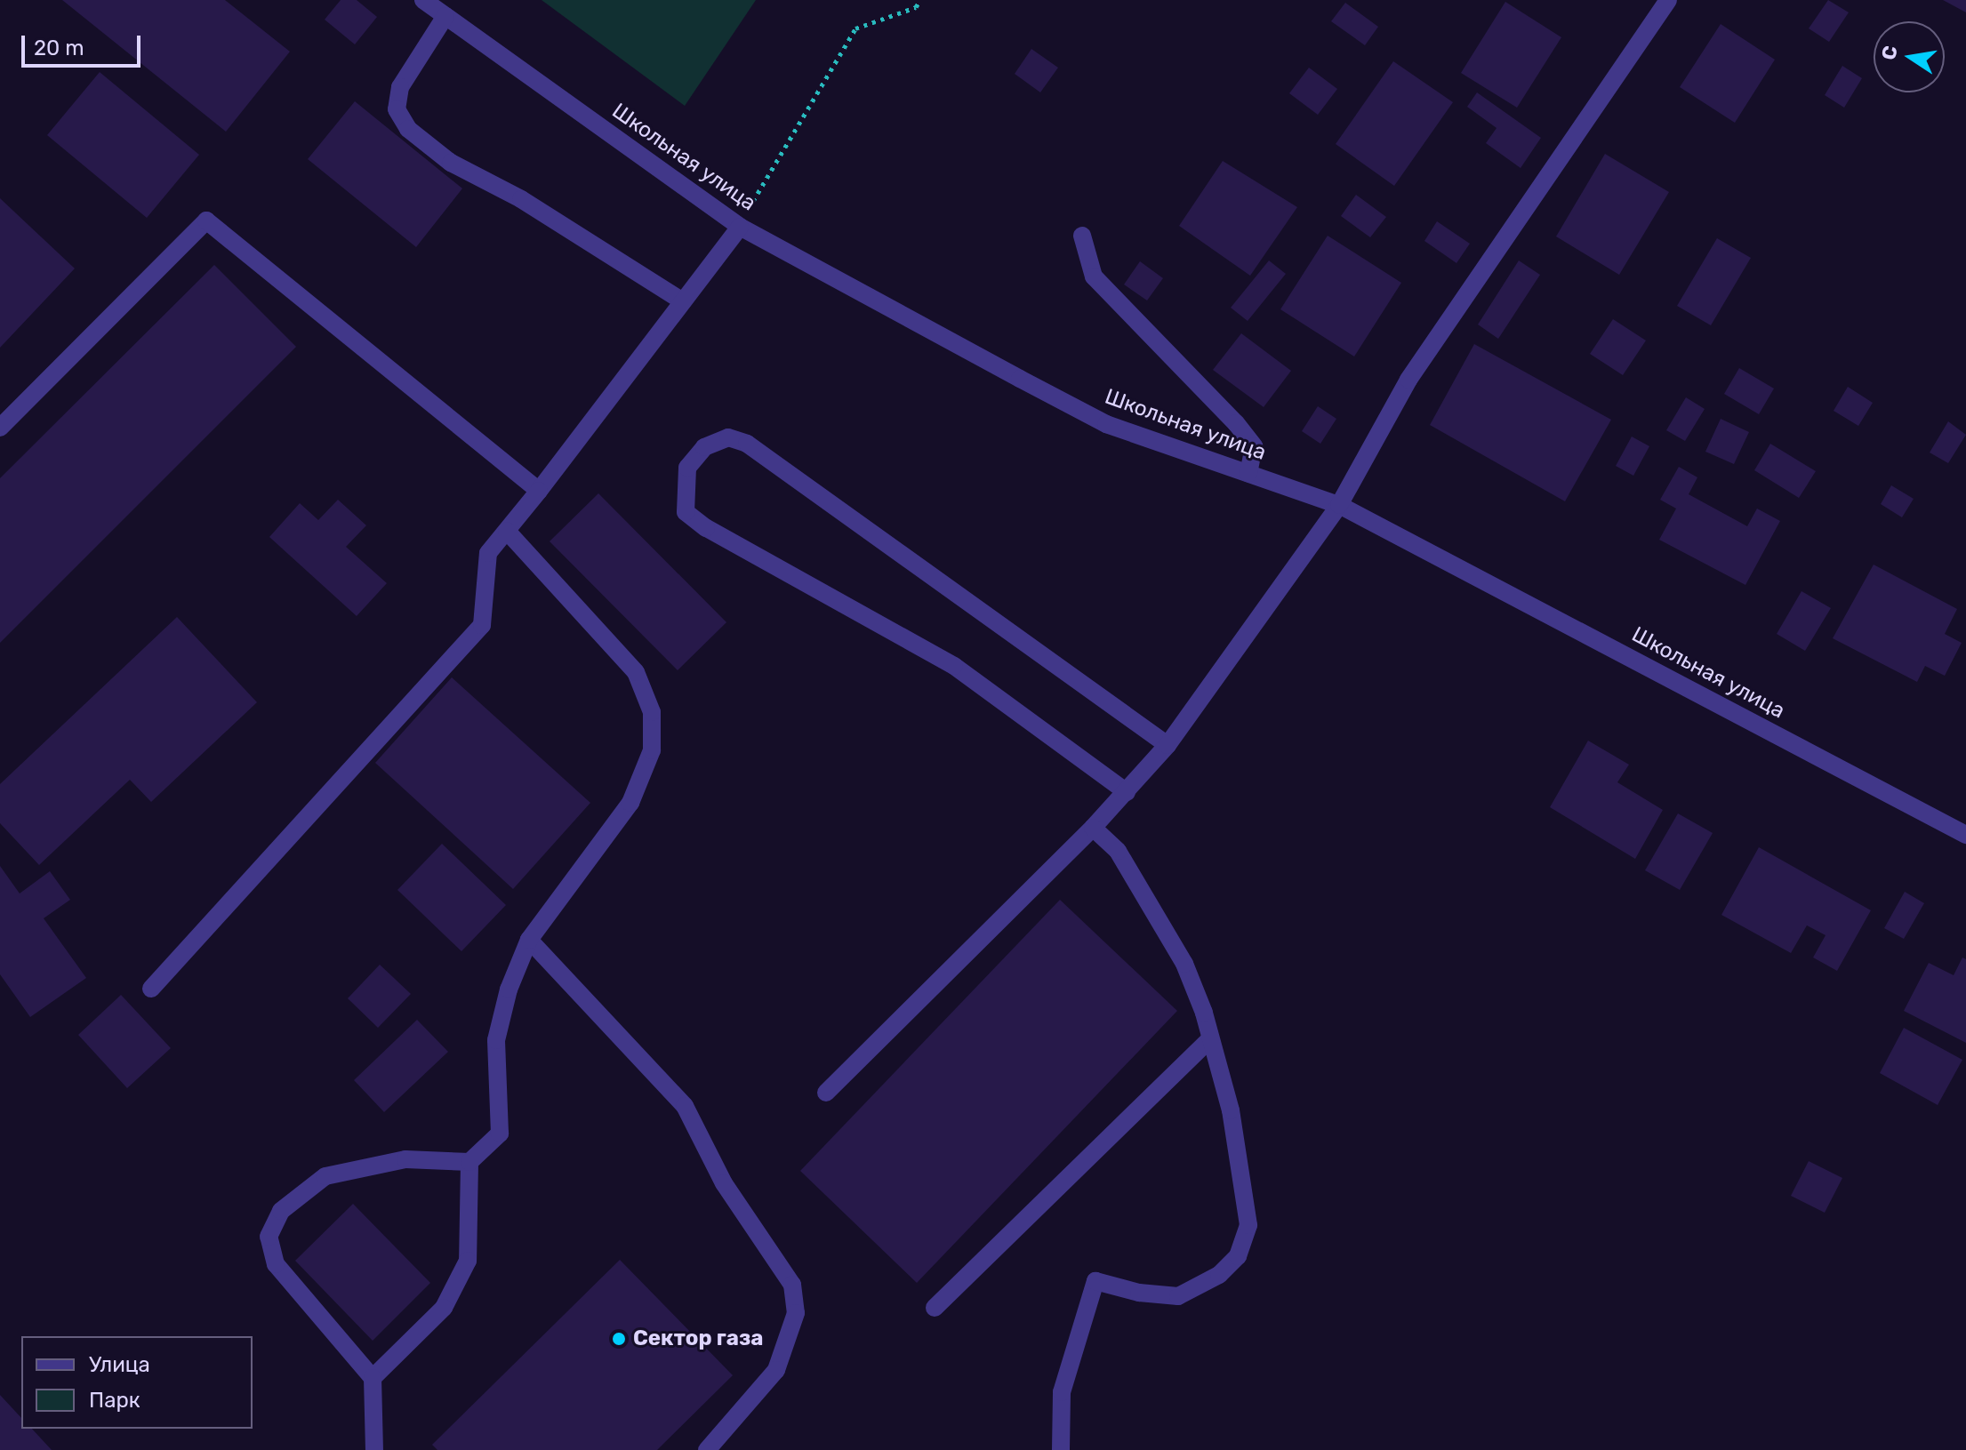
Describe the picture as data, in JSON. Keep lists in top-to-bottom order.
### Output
{
  "streets": {
    "street": ["Школьная улица"]
  },
  "places": ["Сектор газа"],
  "legend": ["Улица", "Парк"],
  "scale_bar": "20 m",
  "north": "left"
}
